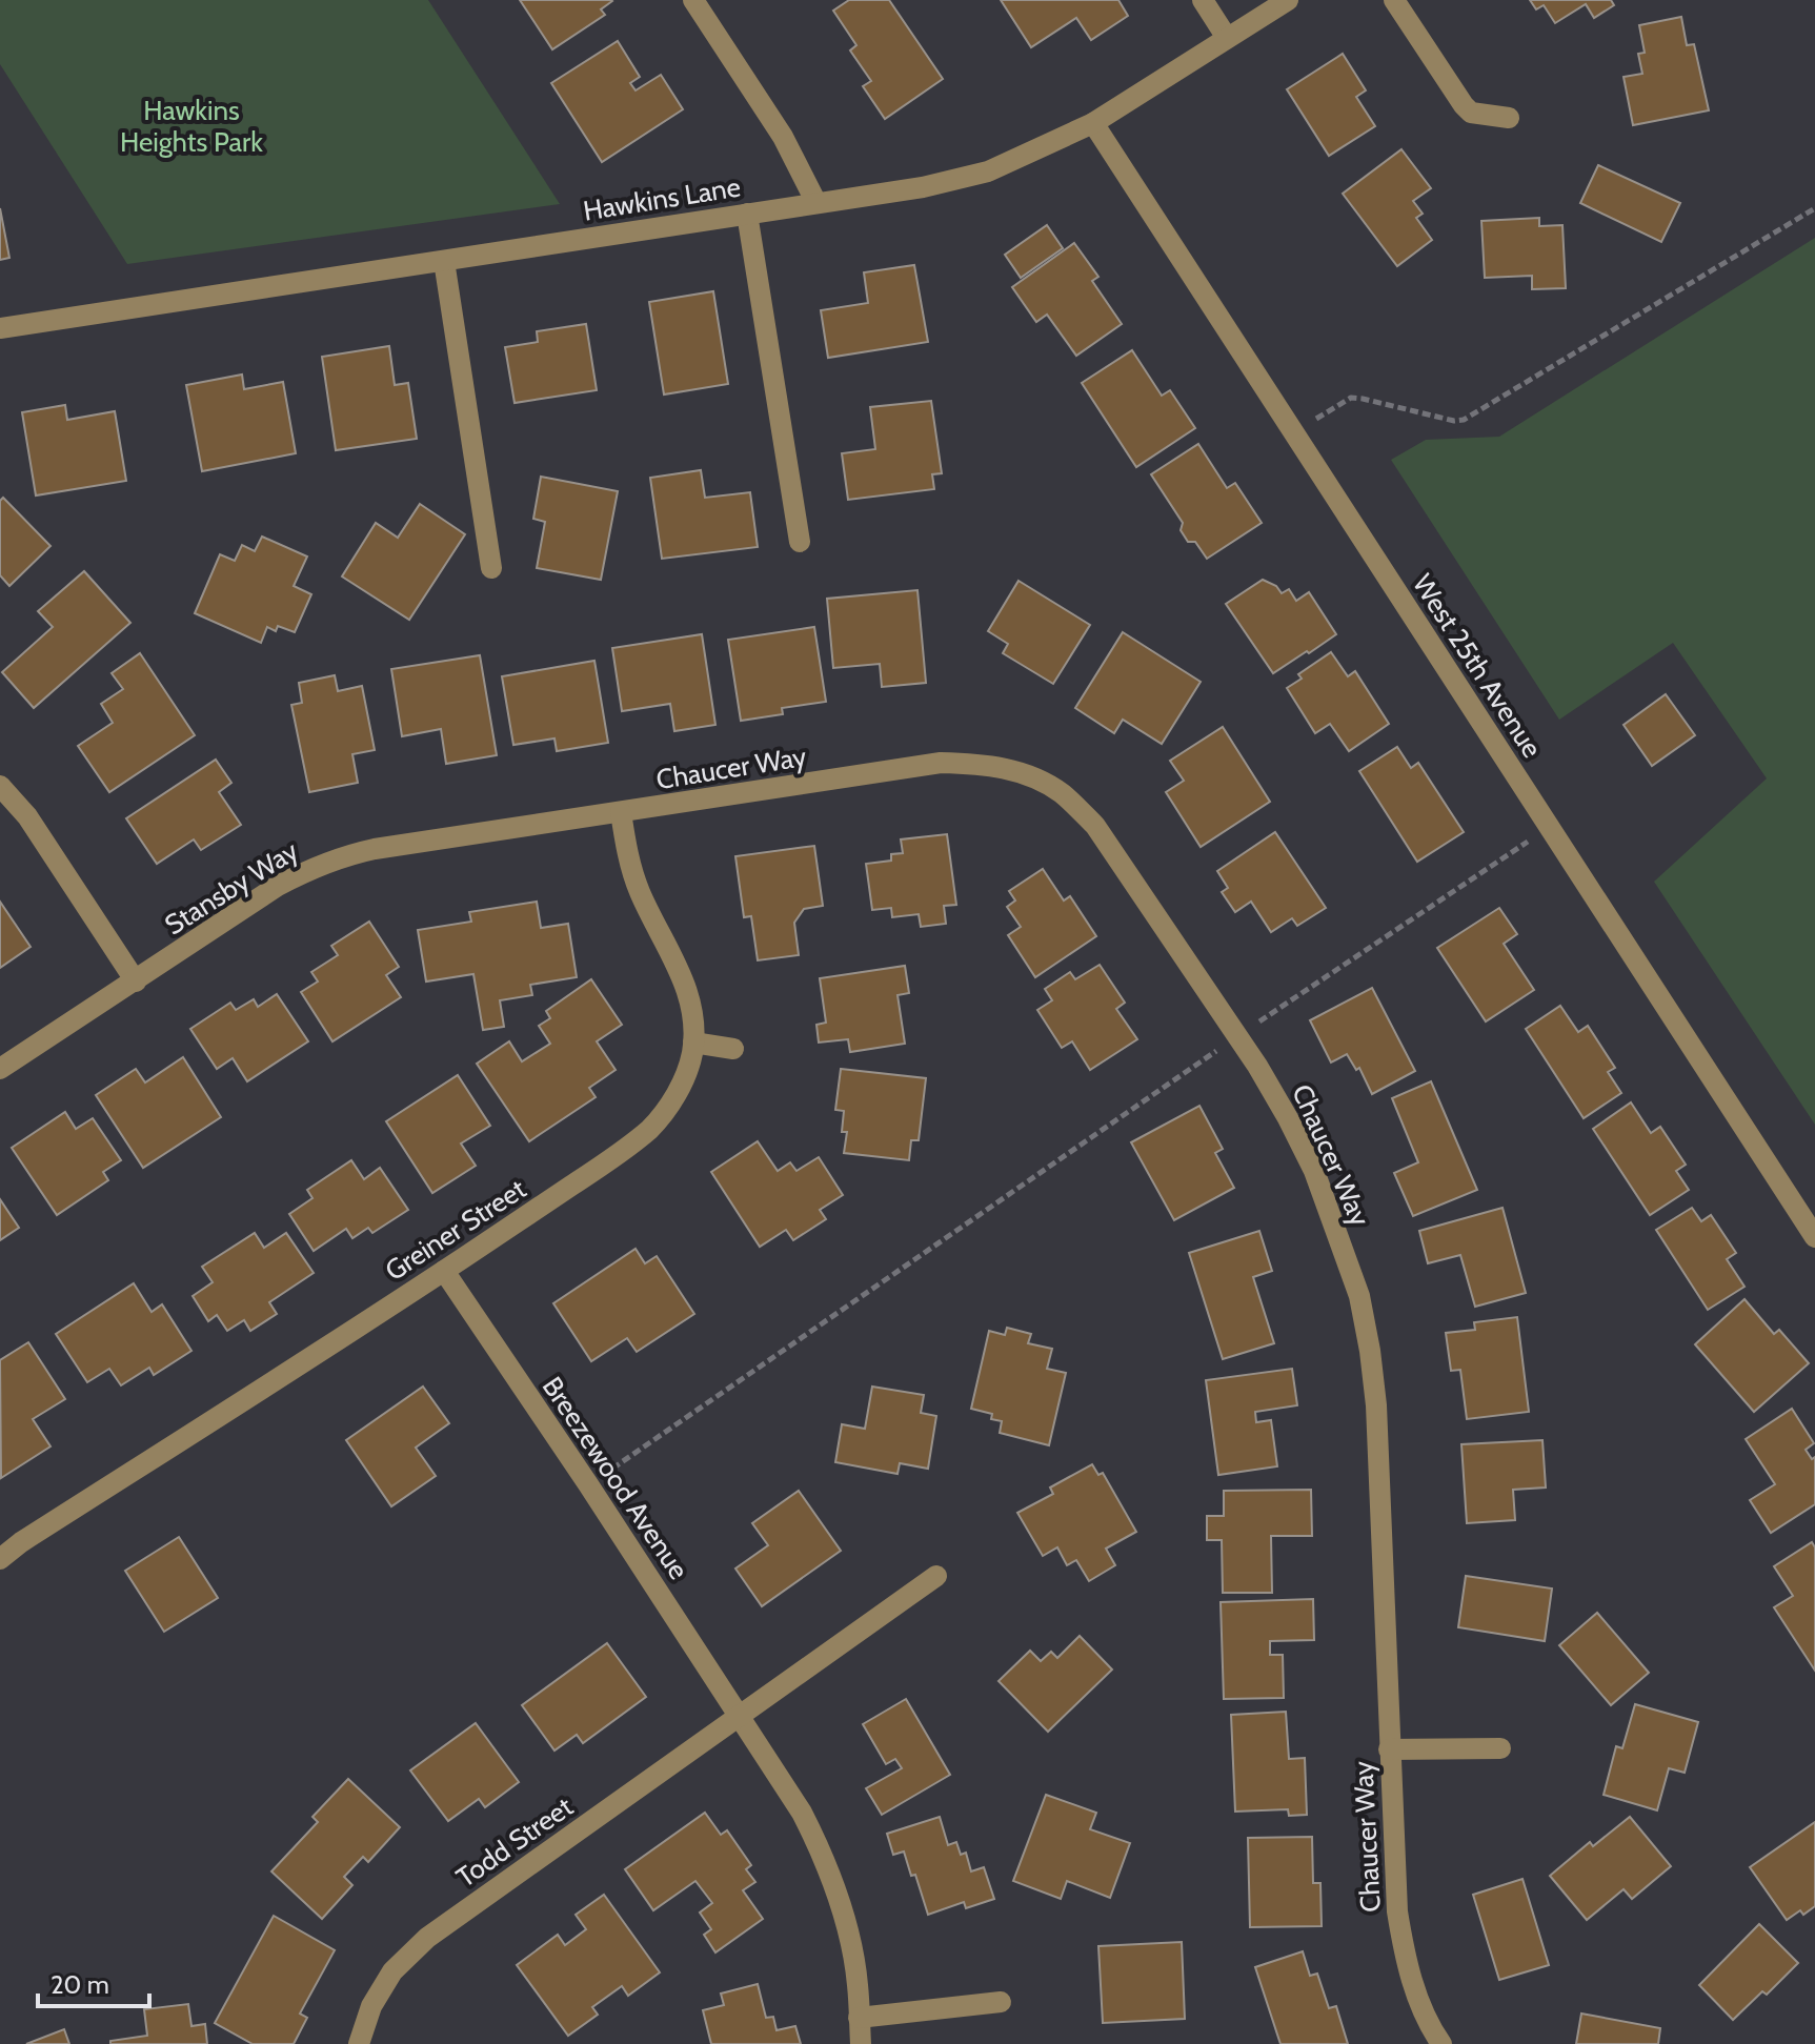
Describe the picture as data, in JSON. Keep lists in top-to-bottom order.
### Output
{
  "streets": {
    "street": [
      "Hawkins Lane",
      "West 25th Avenue",
      "Chaucer Way",
      "Stansby Way",
      "Greiner Street",
      "Breezewood Avenue",
      "Todd Street"
    ]
  },
  "crossings": [
    ["Hawkins Lane", "West 25th Avenue"],
    ["Chaucer Way", "Stansby Way"],
    ["Chaucer Way", "Greiner Street"],
    ["Stansby Way", "Greiner Street"],
    ["Greiner Street", "Breezewood Avenue"],
    ["Breezewood Avenue", "Todd Street"]
  ],
  "parks": ["Hawkins Heights Park"],
  "scale_bar": "20 m"
}
